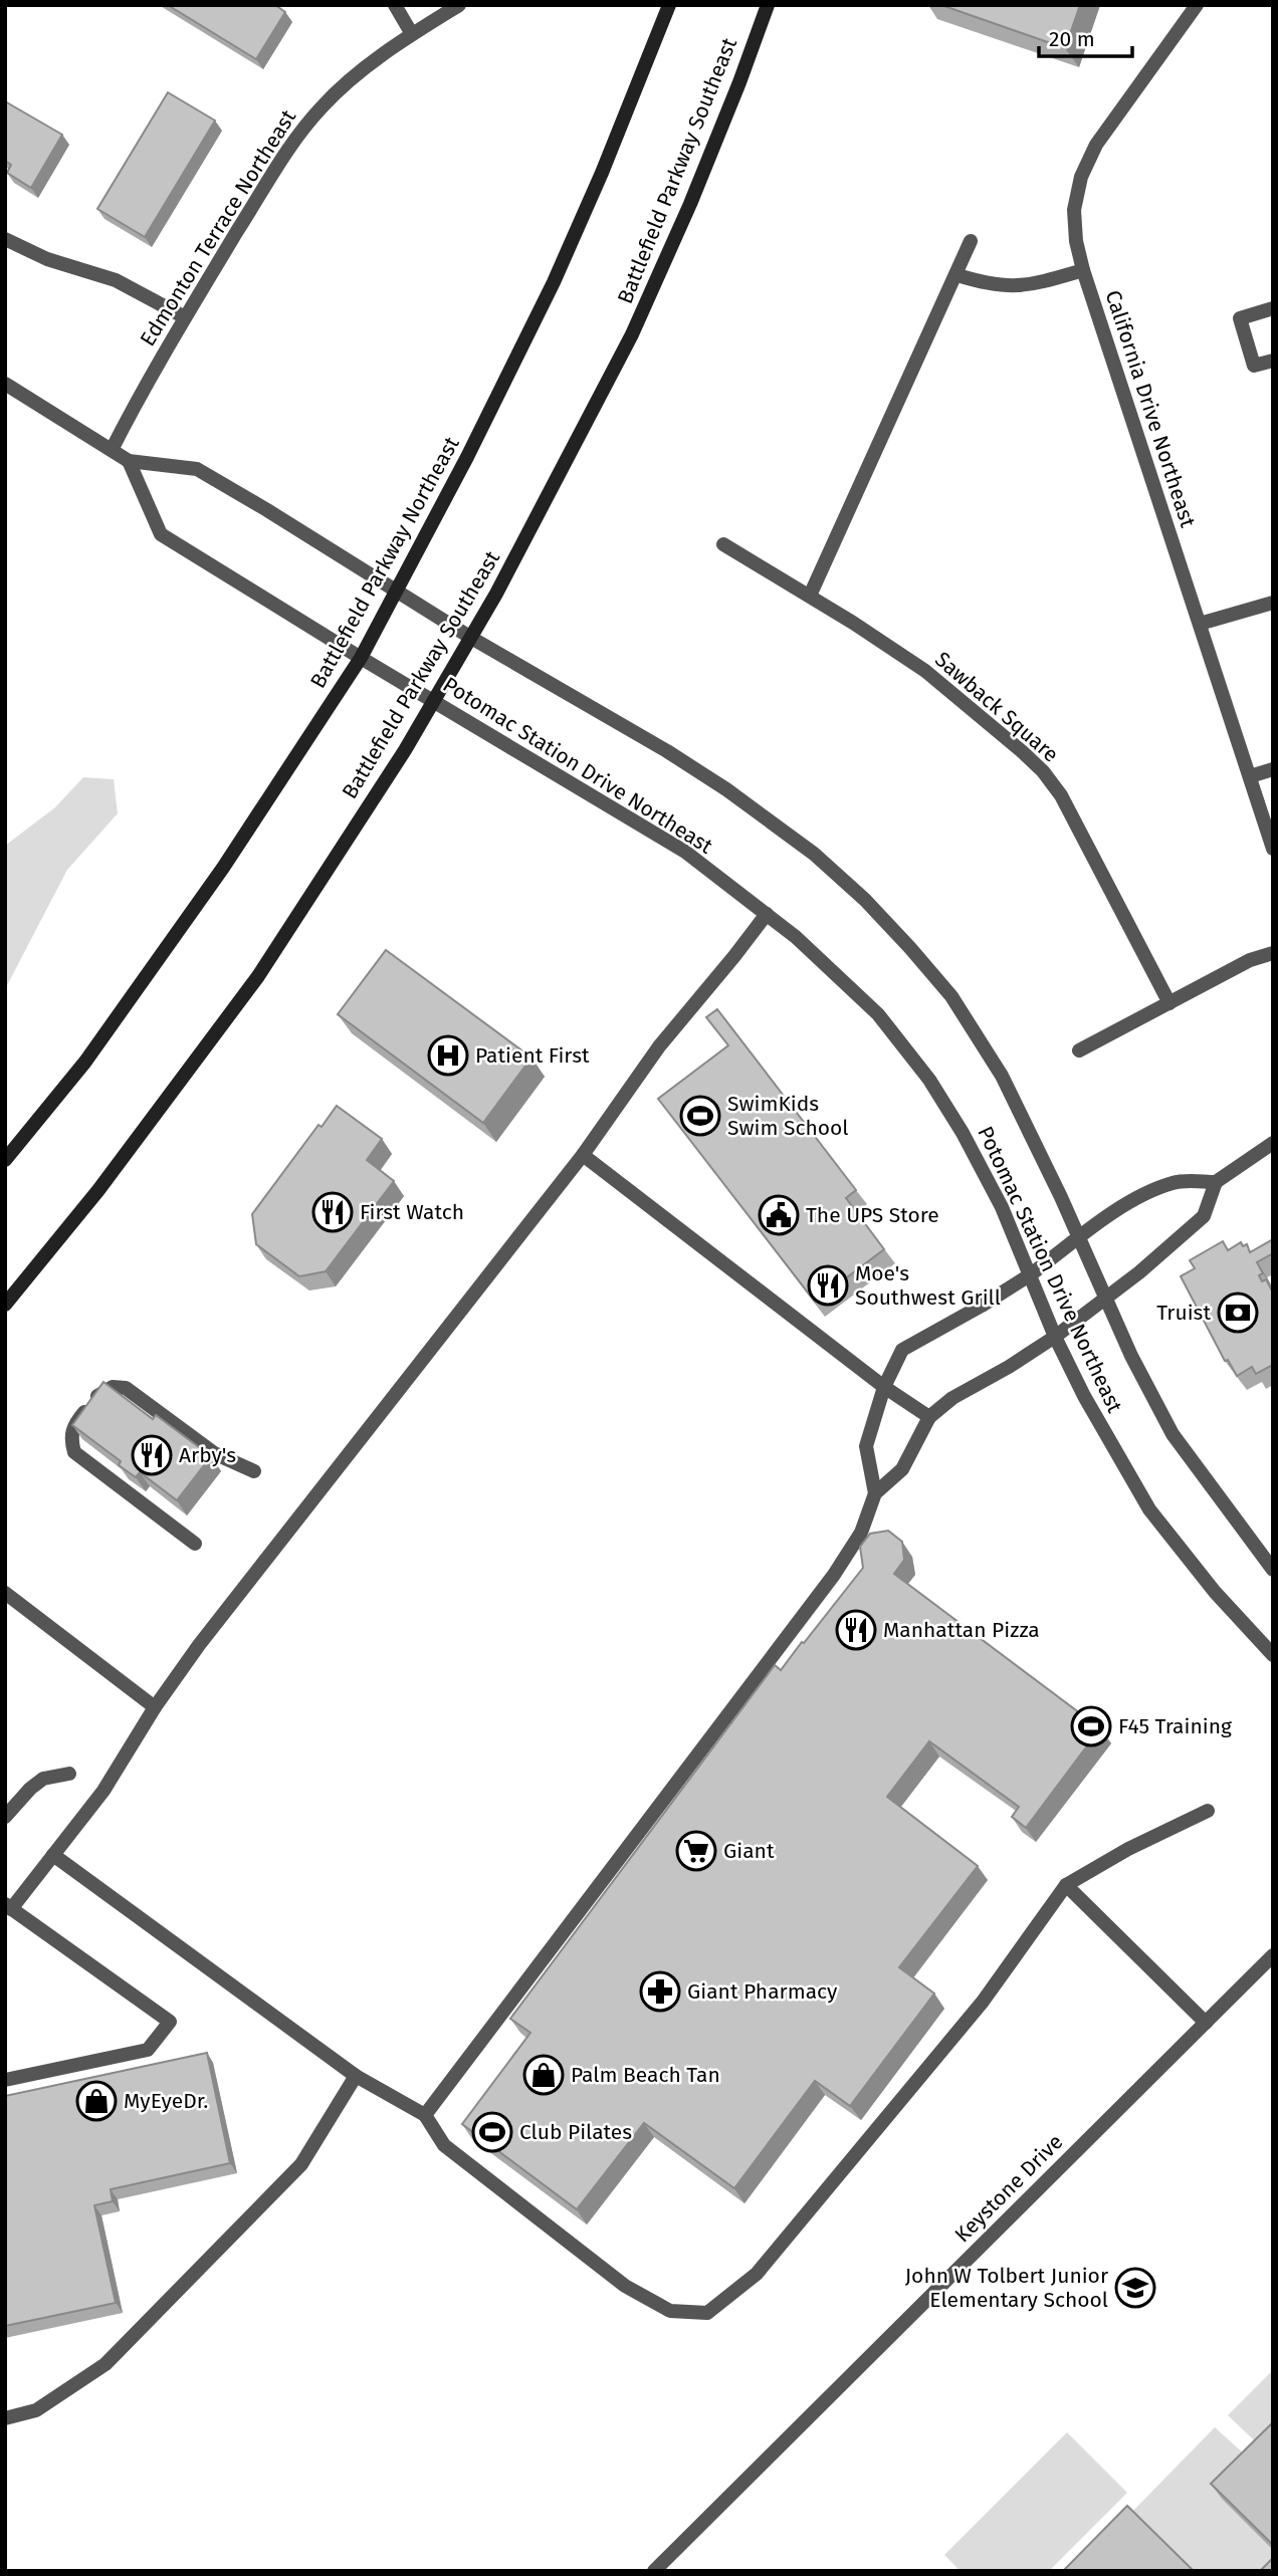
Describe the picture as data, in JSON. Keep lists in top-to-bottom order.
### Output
{
  "streets": {
    "main road": ["Battlefield Parkway Southeast", "Battlefield Parkway Northeast"],
    "street": [
      "Edmonton Terrace Northeast",
      "California Drive Northeast",
      "Sawback Square",
      "Potomac Station Drive Northeast",
      "Keystone Drive"
    ]
  },
  "crossings": [
    ["Battlefield Parkway Southeast", "Potomac Station Drive Northeast"],
    ["Edmonton Terrace Northeast", "Potomac Station Drive Northeast"],
    ["Battlefield Parkway Northeast", "Potomac Station Drive Northeast"]
  ],
  "places": {
    "hospital": ["Patient First"],
    "sports": ["SwimKids Swim School", "F45 Training", "Club Pilates"],
    "restaurant": [
      "First Watch",
      "Moe's Southwest Grill",
      "Arby's",
      "Manhattan Pizza"
    ],
    "public building": ["The UPS Store"],
    "bank": ["Truist"],
    "supermarket": ["Giant"],
    "pharmacy": ["Giant Pharmacy"],
    "shop": ["Palm Beach Tan", "MyEyeDr."],
    "school or university": ["John W Tolbert Junior Elementary School"]
  },
  "scale_bar": "20 m"
}
